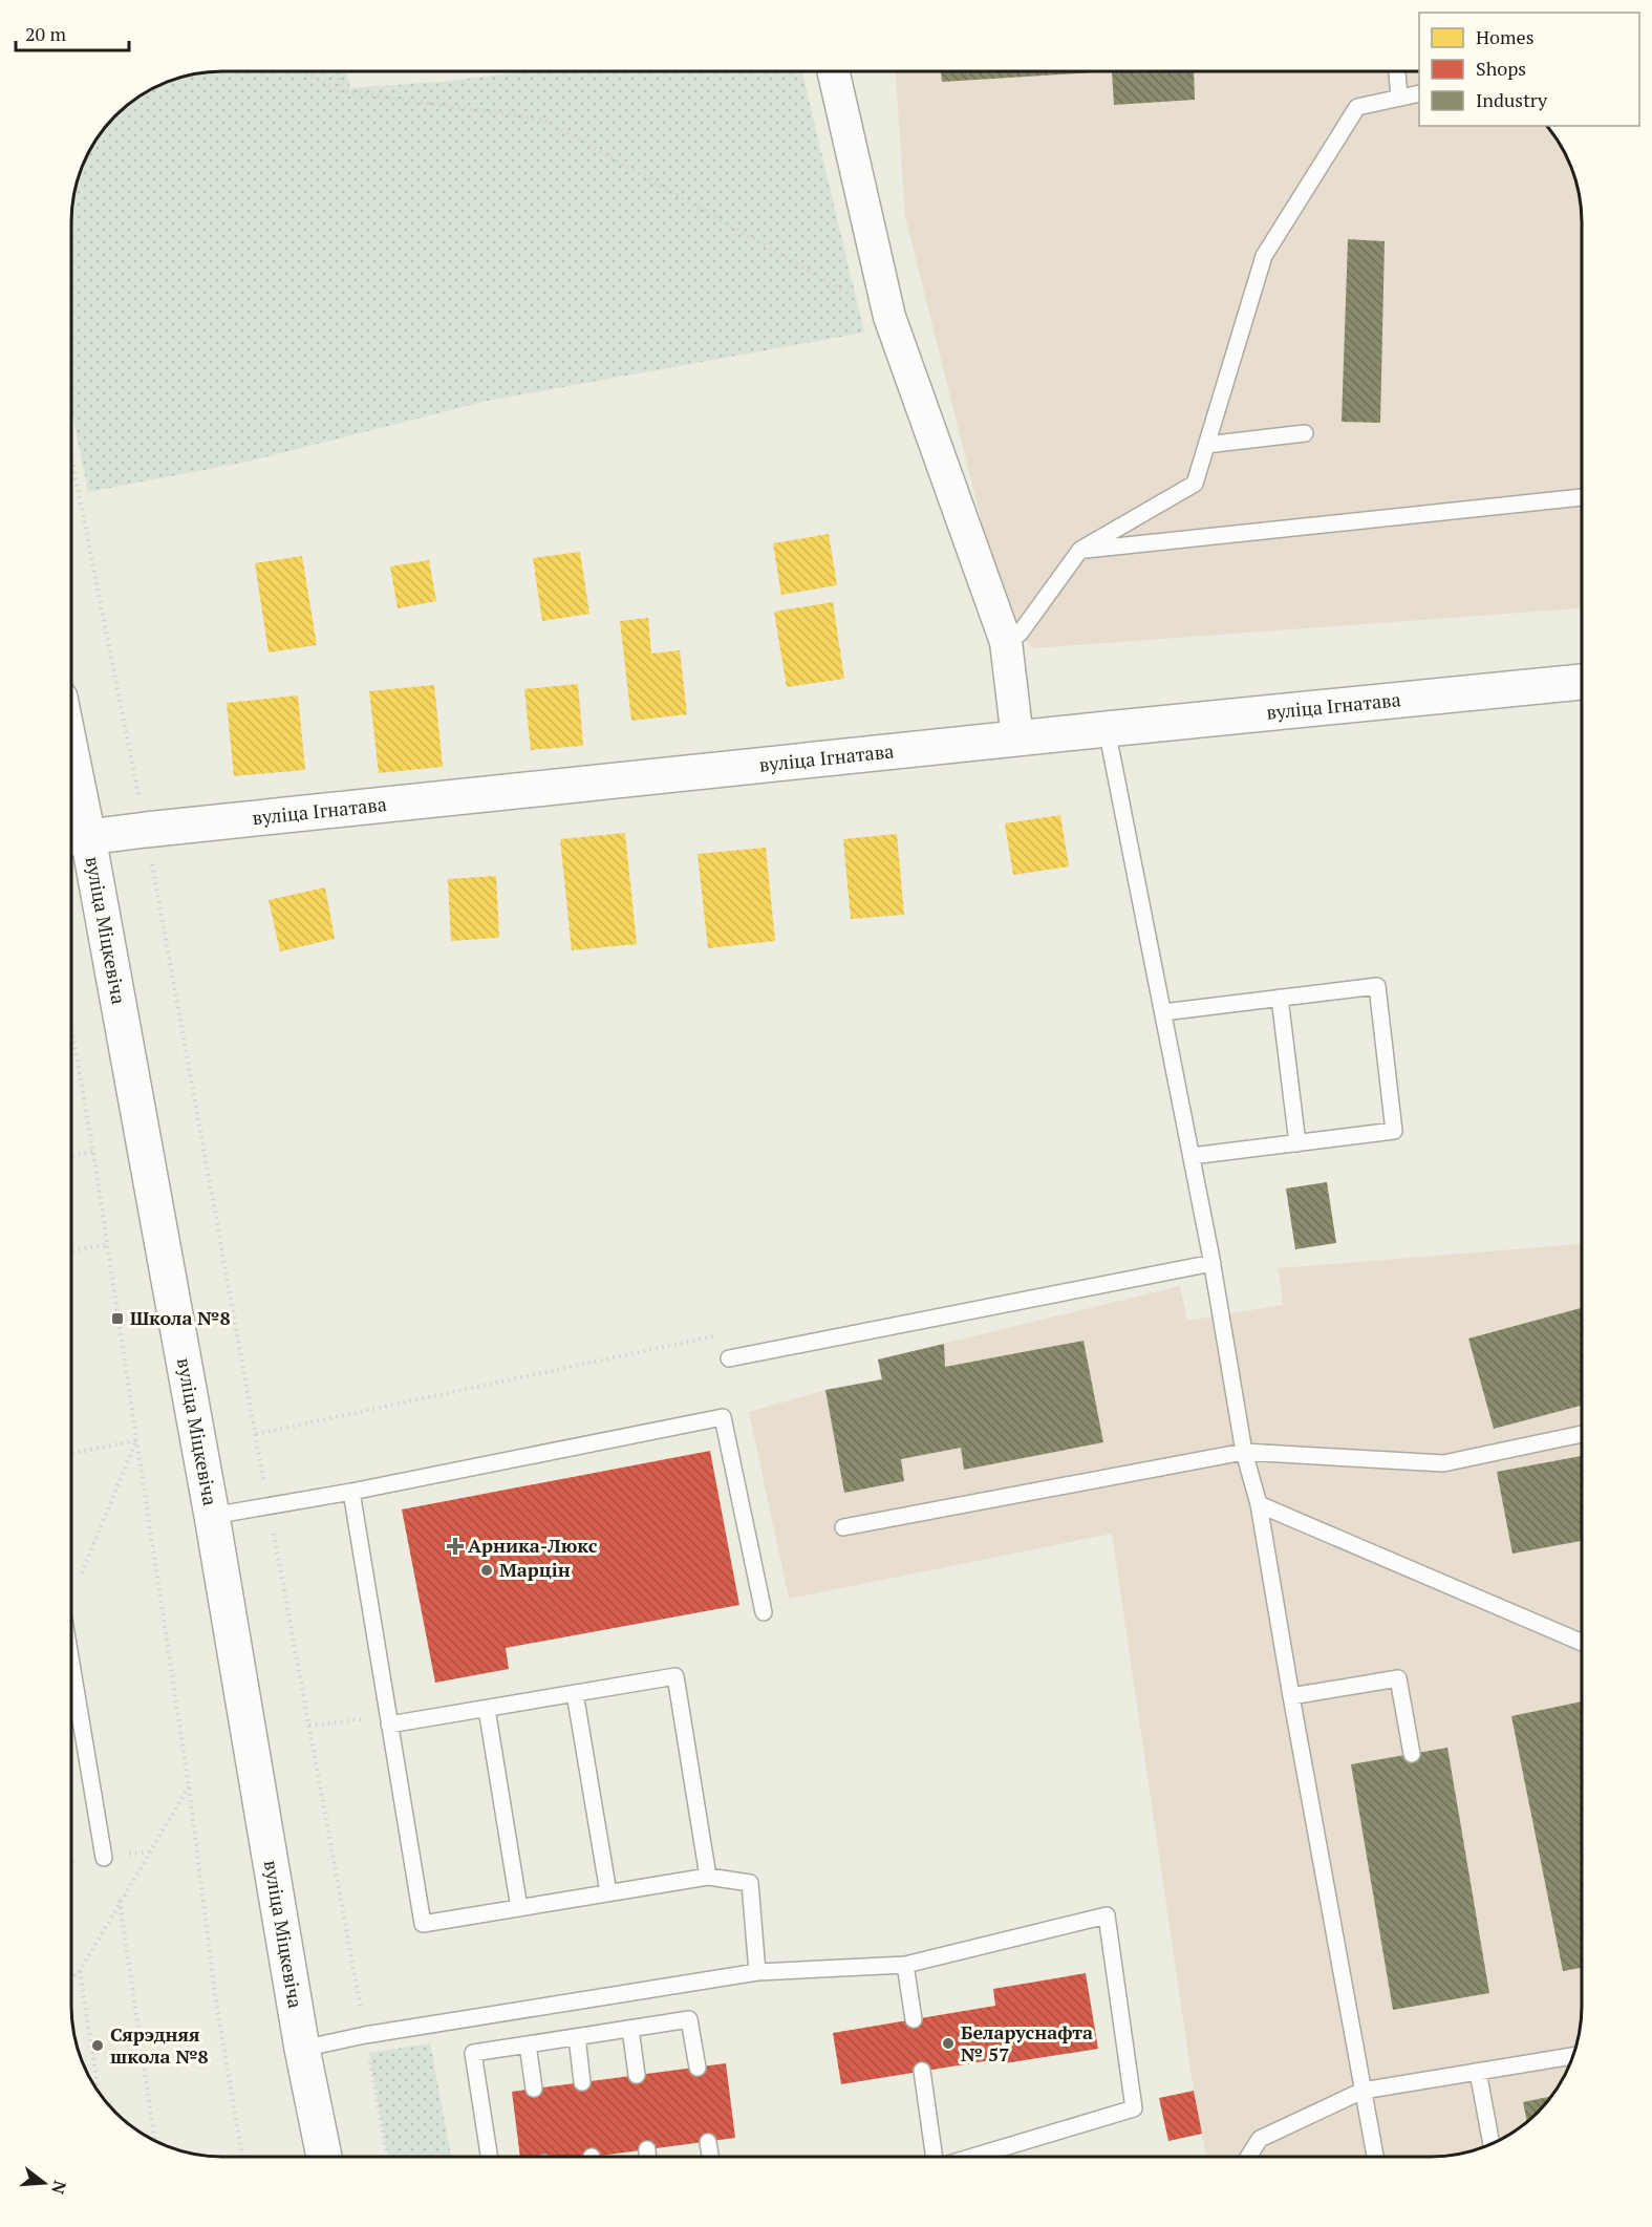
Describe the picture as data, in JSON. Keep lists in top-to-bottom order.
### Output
{
  "streets": {
    "street": ["вуліца Ігнатава", "вуліца Міцкевіча"]
  },
  "crossings": [
    ["вуліца Ігнатава", "вуліца Міцкевіча"]
  ],
  "places": {
    "transit": ["Школа №8"],
    "health": ["Арника-Люкс"],
    "other": ["Марцін", "Беларуснафта № 57", "Сярэдняя школа №8"]
  },
  "legend": ["Homes", "Shops", "Industry"],
  "scale_bar": "20 m",
  "north": "right"
}
